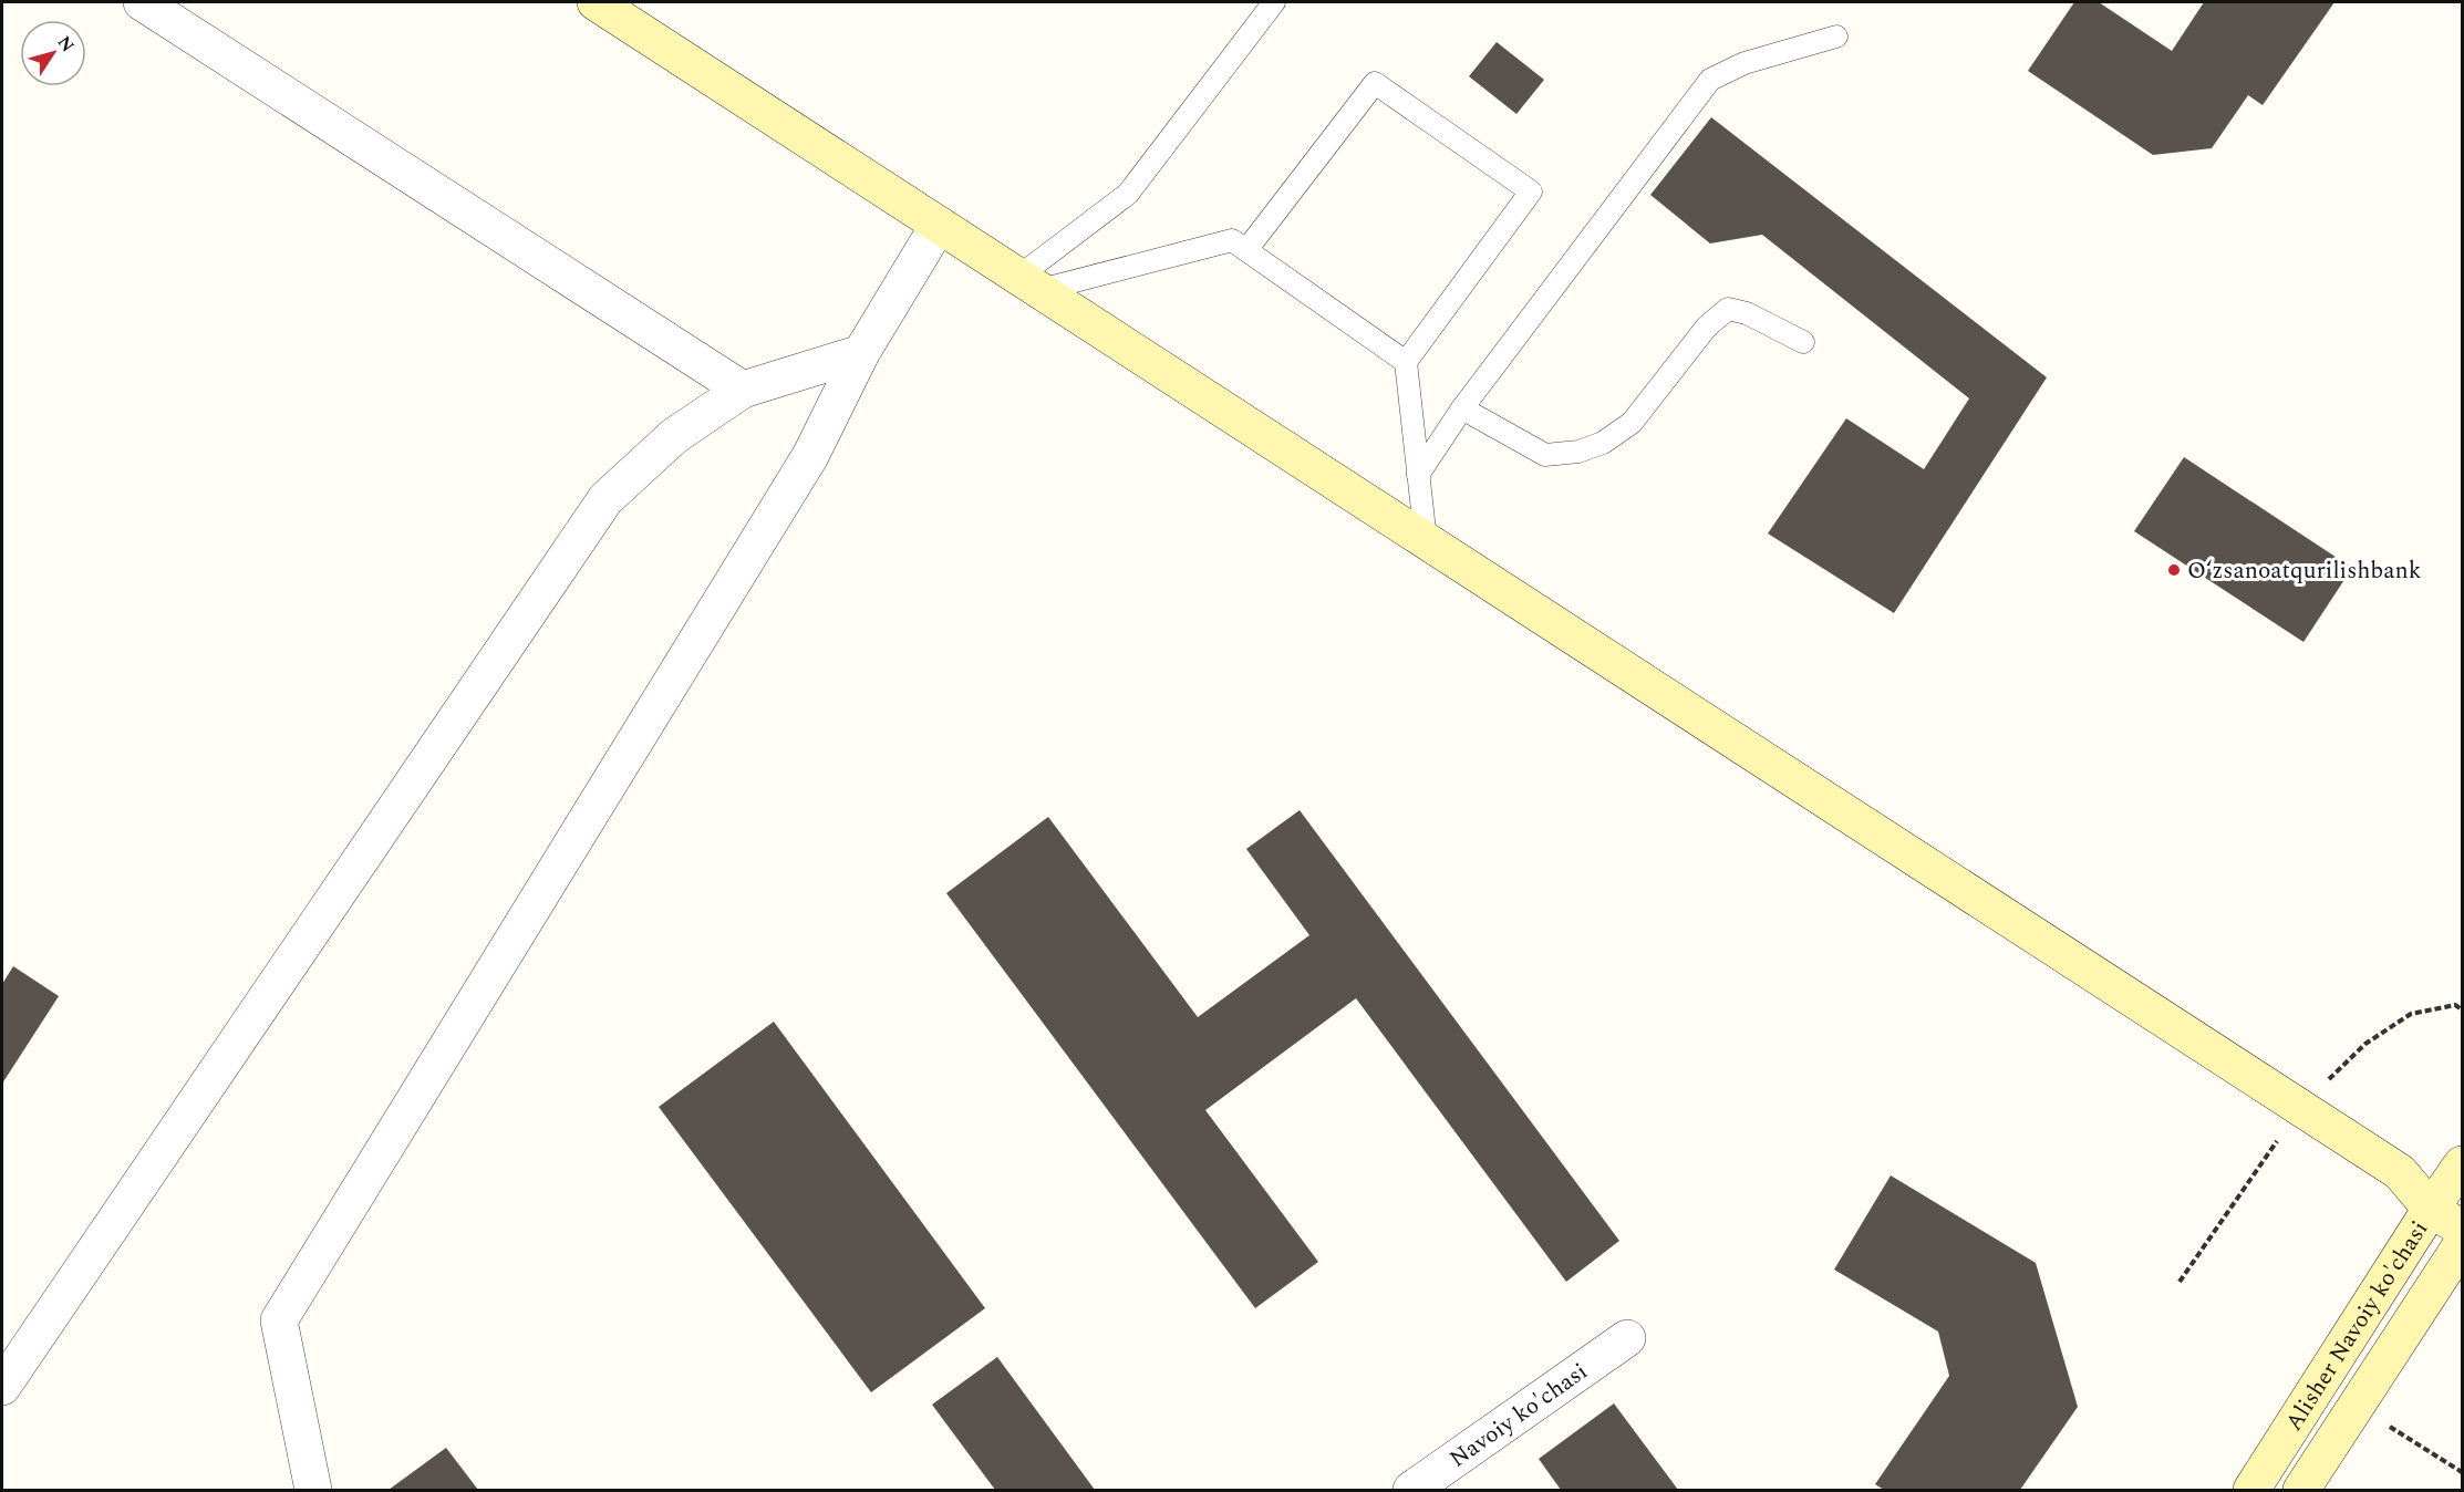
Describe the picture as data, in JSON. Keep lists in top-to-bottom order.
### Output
{
  "streets": {
    "street": ["Alisher Navoiy ko'chasi", "Navoiy ko'chasi"]
  },
  "places": ["Oʻzsanoatqurilishbank"],
  "north": "top right"
}
